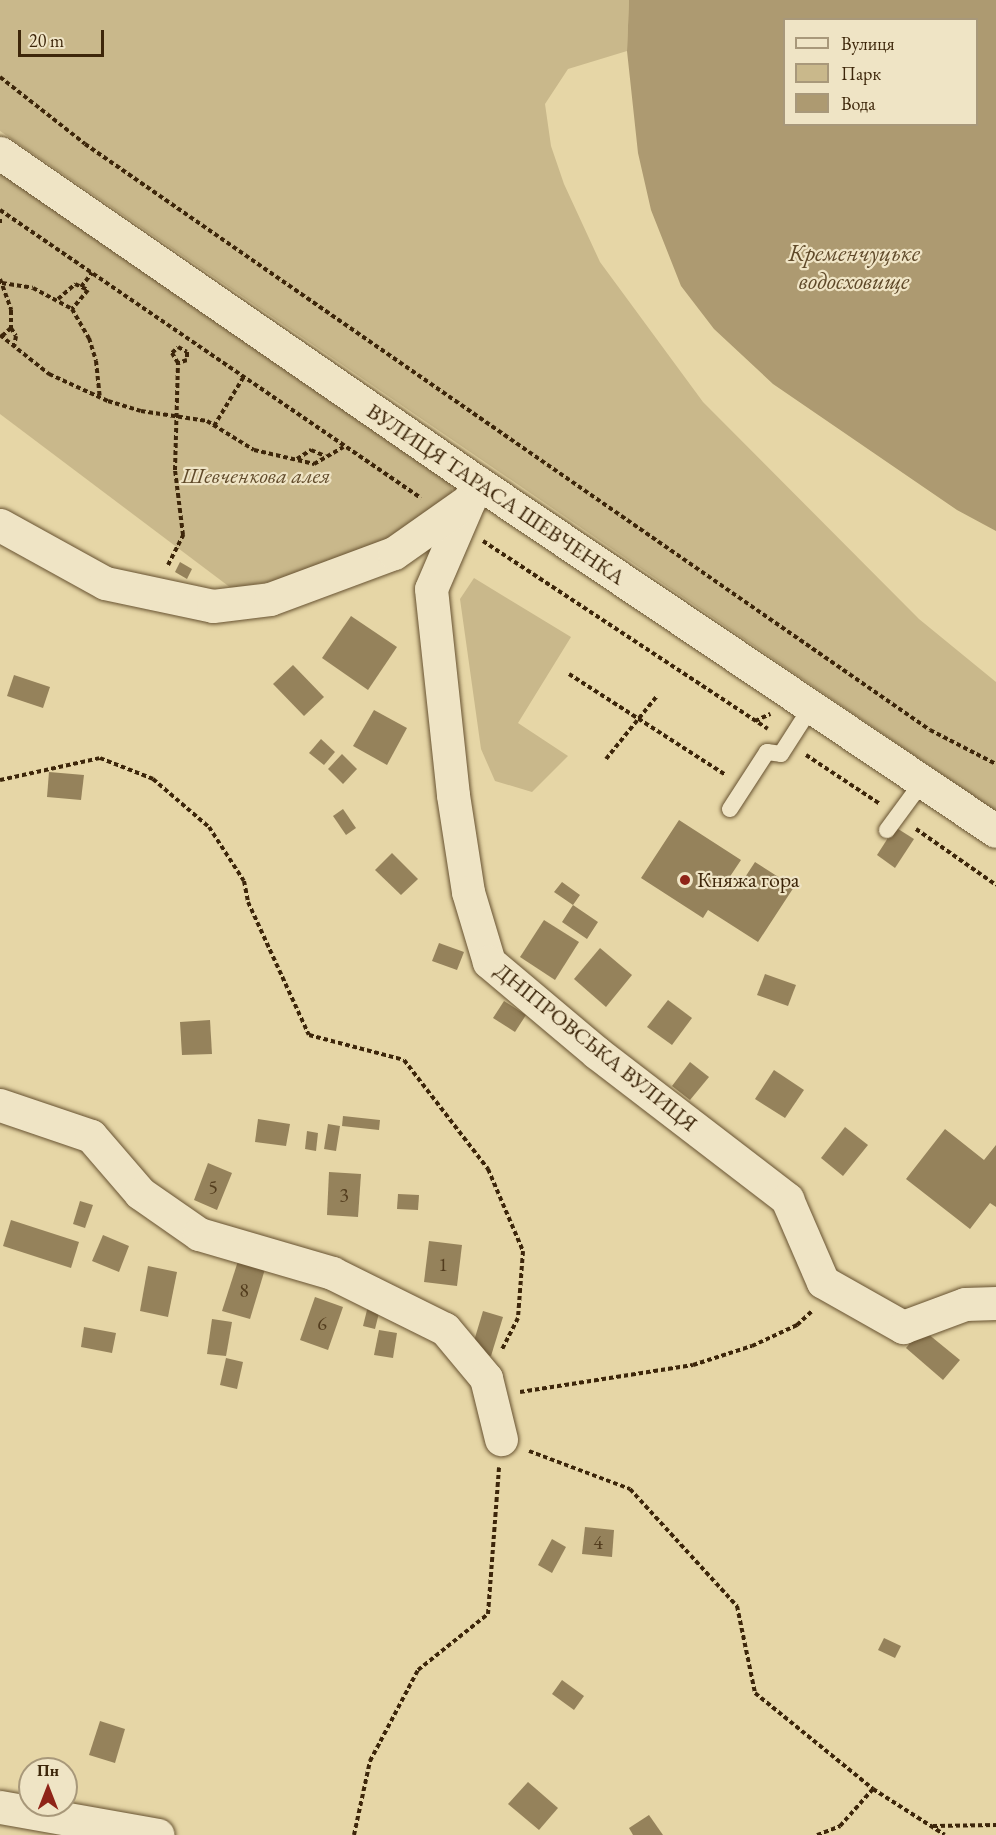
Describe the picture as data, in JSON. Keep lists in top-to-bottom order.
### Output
{
  "streets": {
    "street": ["ВУЛИЦЯ ТАРАСА ШЕВЧЕНКА", "ДНІПРОВСЬКА ВУЛИЦЯ"]
  },
  "crossings": [
    ["ВУЛИЦЯ ТАРАСА ШЕВЧЕНКА", "ДНІПРОВСЬКА ВУЛИЦЯ"]
  ],
  "water": ["Кременчуцьке водосховище"],
  "parks": ["Шевченкова алея"],
  "places": ["Княжа гора"],
  "house_numbers": [
    "5",
    "3",
    "1",
    "8",
    "6",
    "4"
  ],
  "legend": ["Вулиця", "Парк", "Вода"],
  "scale_bar": "20 m",
  "north": "top"
}
